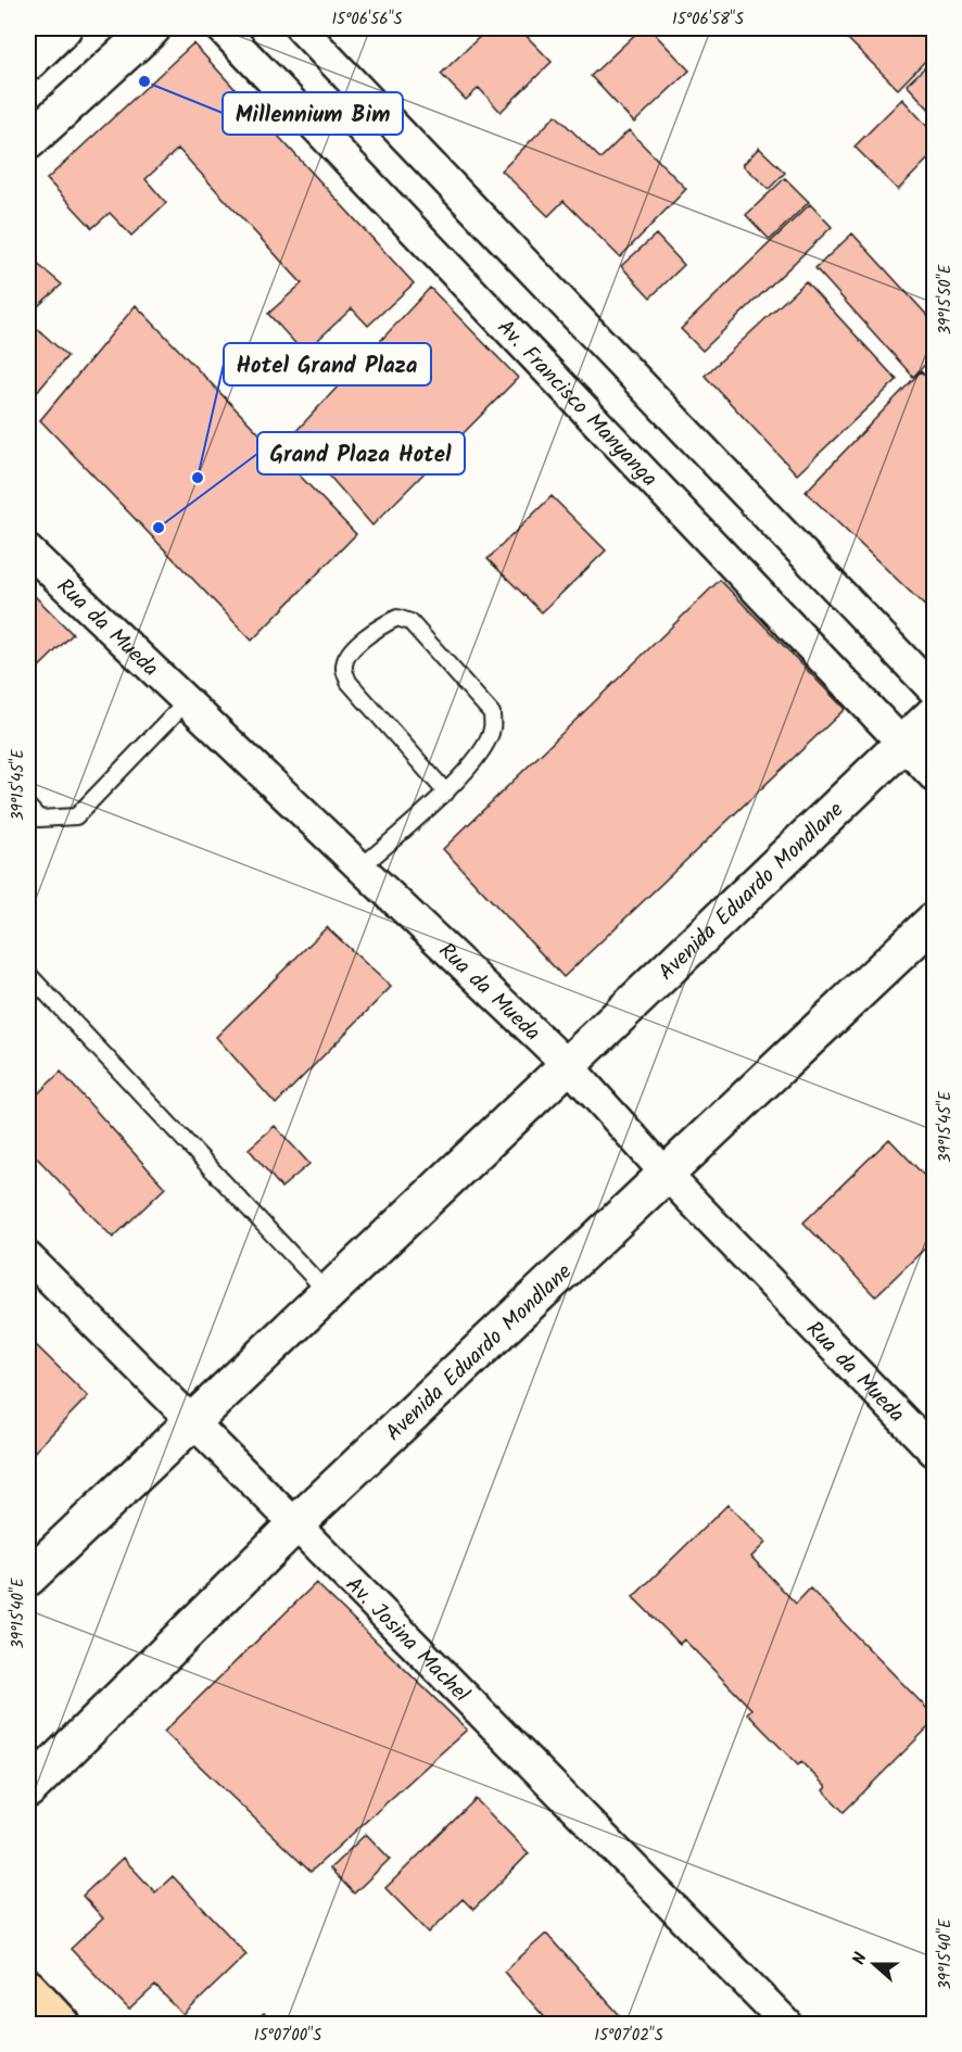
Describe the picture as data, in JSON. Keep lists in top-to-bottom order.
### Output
{
  "streets": {
    "main road": ["Avenida Eduardo Mondlane"],
    "street": ["Av. Francisco Manyanga", "Rua da Mueda", "Av. Josina Machel"]
  },
  "crossings": [
    ["Av. Francisco Manyanga", "Avenida Eduardo Mondlane"],
    ["Rua da Mueda", "Avenida Eduardo Mondlane"],
    ["Avenida Eduardo Mondlane", "Av. Josina Machel"]
  ],
  "places": ["Millennium Bim", "Hotel Grand Plaza", "Grand Plaza Hotel"],
  "north": "left",
  "coordinates": [
    "15°06'56\"S",
    "15°06'58\"S",
    "39°15'50\"E",
    "39°15'45\"E",
    "39°15'40\"E",
    "15°07'00\"S",
    "15°07'02\"S"
  ]
}
